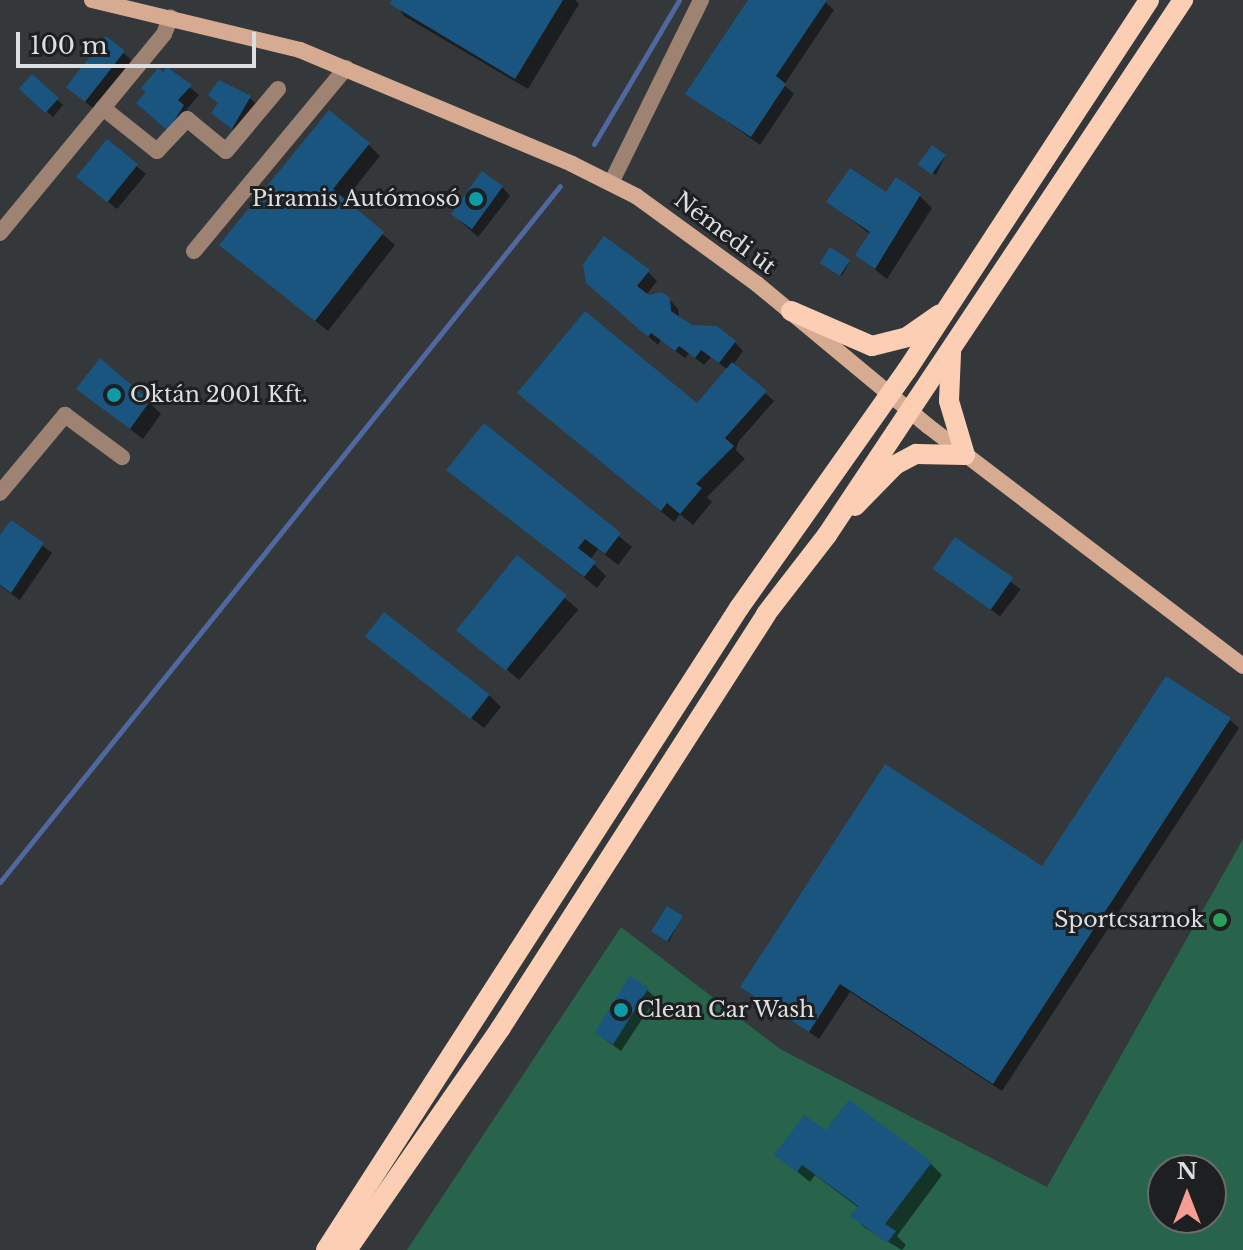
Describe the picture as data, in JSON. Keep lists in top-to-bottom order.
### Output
{
  "streets": {
    "main road": ["Némedi út"]
  },
  "places": [
    "Piramis Autómosó",
    "Oktán 2001 Kft.",
    "Sportcsarnok",
    "Clean Car Wash"
  ],
  "scale_bar": "100 m",
  "north": "top"
}
